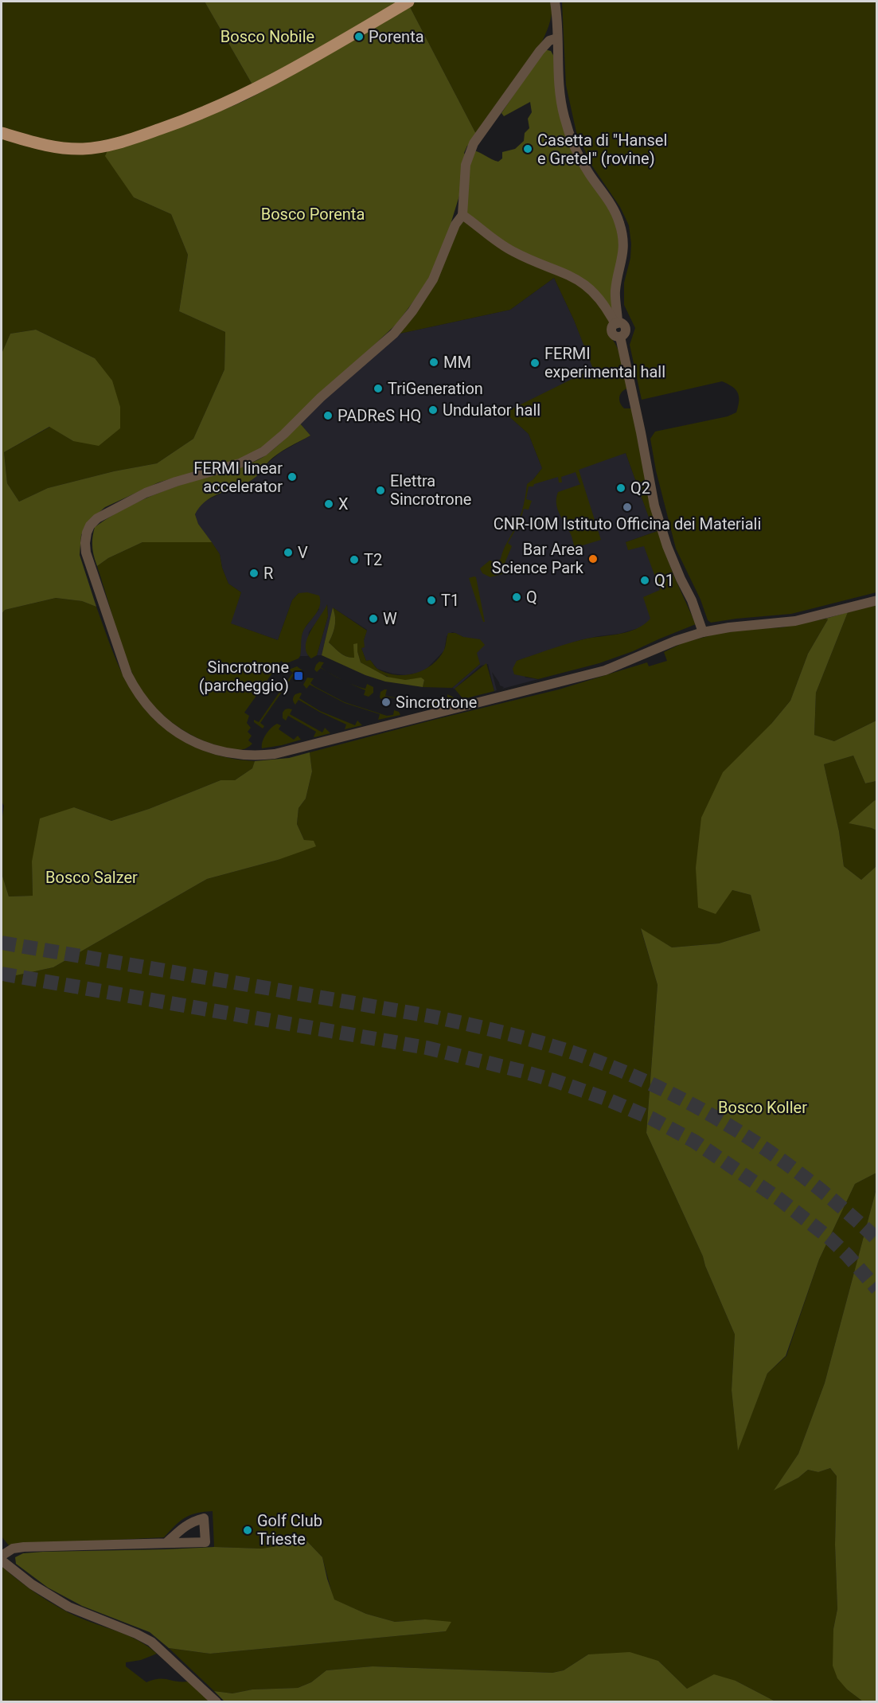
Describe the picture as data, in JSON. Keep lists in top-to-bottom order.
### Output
{
  "parks": [
    "Bosco Nobile",
    "Bosco Porenta",
    "Bosco Salzer",
    "Bosco Koller"
  ],
  "places": {
    "other": [
      "Porenta",
      "Casetta di \"Hansel e Gretel\" (rovine)",
      "MM",
      "FERMI experimental hall",
      "TriGeneration",
      "Undulator hall",
      "PADReS HQ",
      "FERMI linear accelerator",
      "Q2",
      "Elettra Sincrotrone",
      "X",
      "CNR-IOM Istituto Officina dei Materiali",
      "V",
      "Bar Area Science Park",
      "T2",
      "R",
      "Q1",
      "Q",
      "T1",
      "W",
      "Sincrotrone",
      "Golf Club Trieste"
    ],
    "transit": ["Sincrotrone (parcheggio)"]
  }
}
